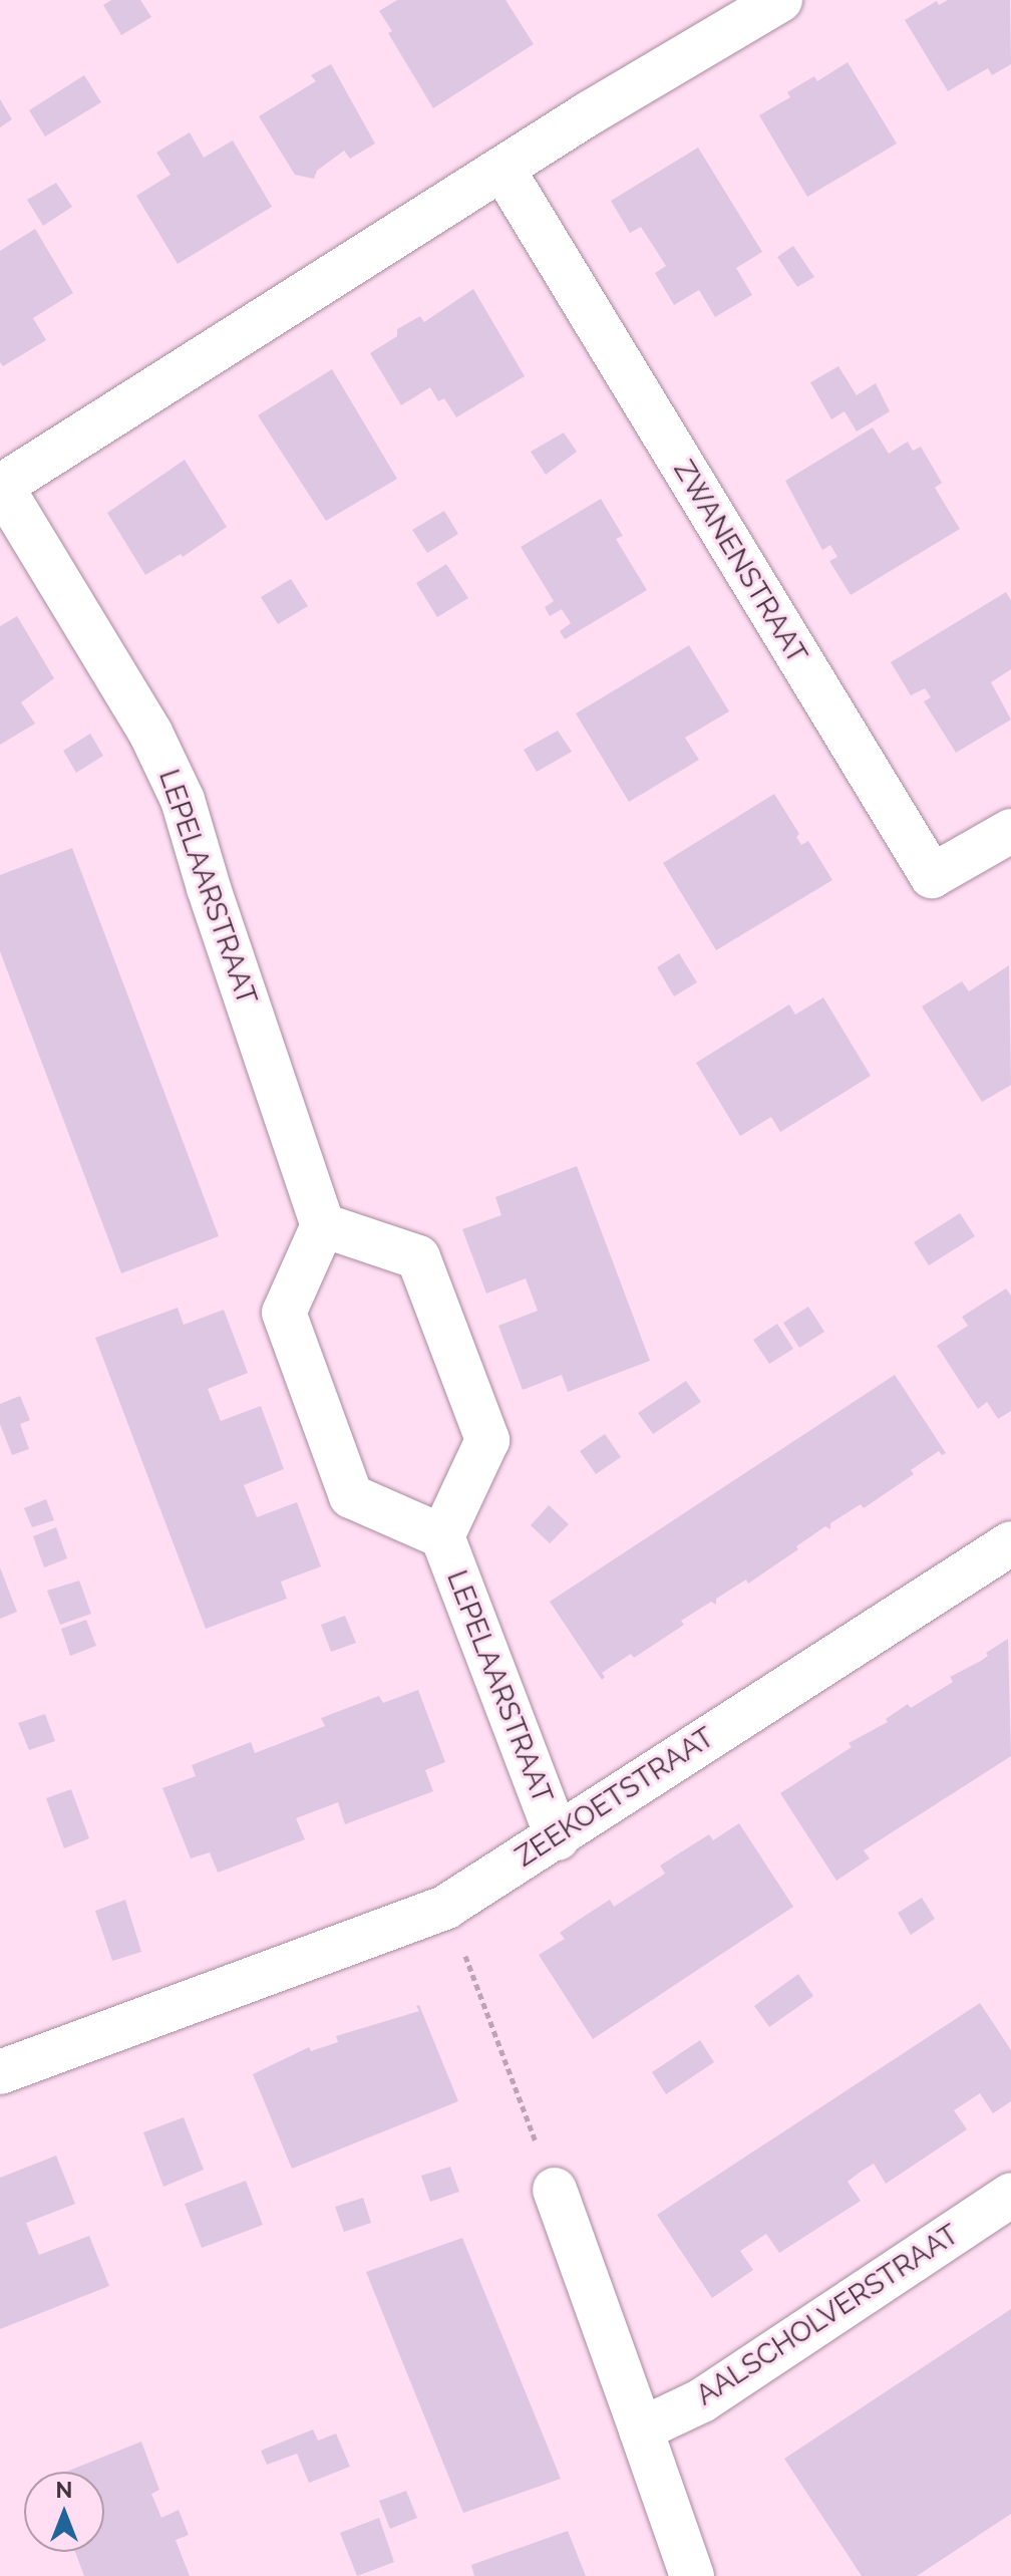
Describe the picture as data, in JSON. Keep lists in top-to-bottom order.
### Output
{
  "streets": {
    "street": [
      "ZWANENSTRAAT",
      "LEPELAARSTRAAT",
      "ZEEKOETSTRAAT",
      "AALSCHOLVERSTRAAT"
    ]
  },
  "crossings": [
    ["LEPELAARSTRAAT", "ZEEKOETSTRAAT"]
  ],
  "north": "top"
}
